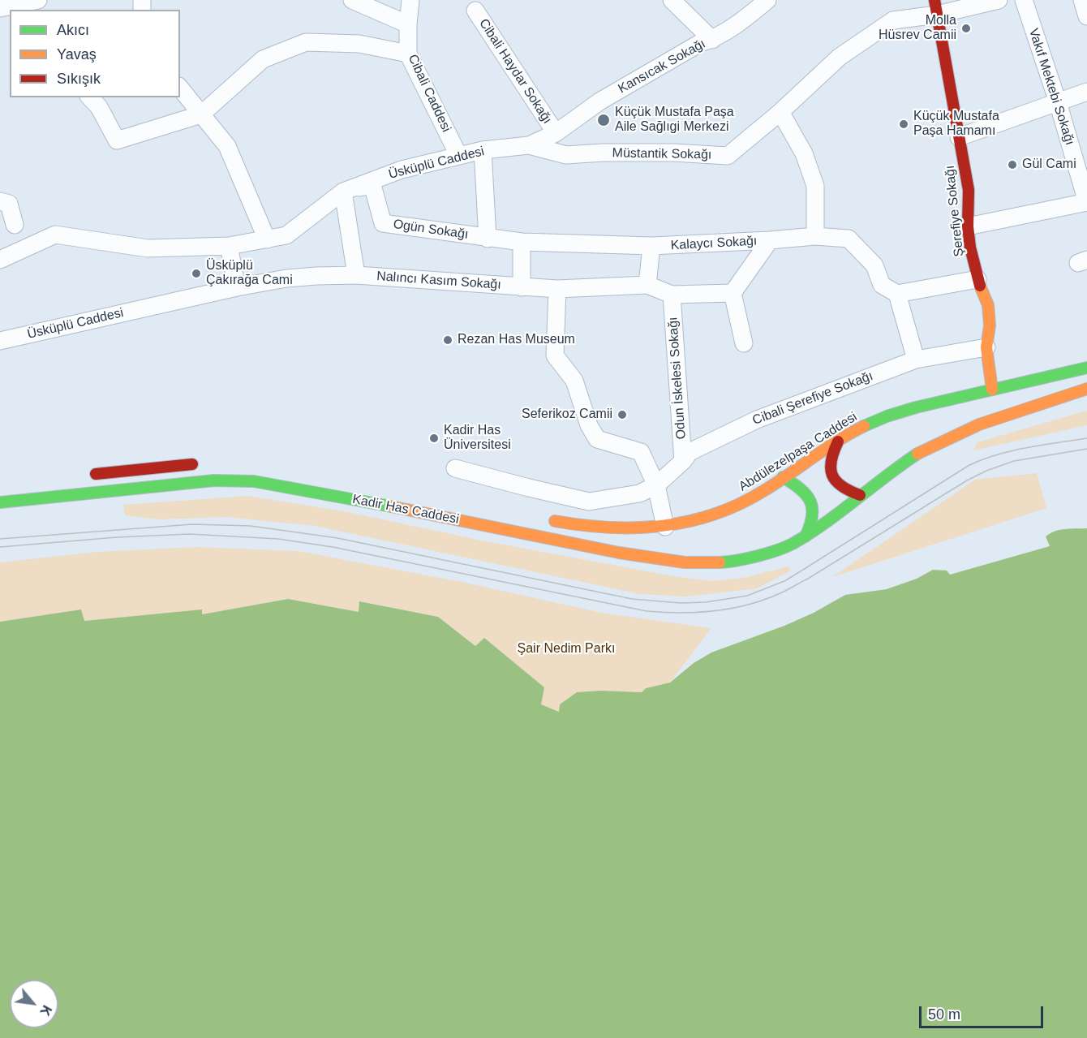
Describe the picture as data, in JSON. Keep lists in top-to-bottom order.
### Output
{
  "streets": {
    "main road": ["Şerefiye Sokağı", "Abdülezelpaşa Caddesi", "Kadir Has Caddesi"],
    "street": [
      "Kansıcak Sokağı",
      "Cibali Haydar Sokağı",
      "Vakıf Mektebi Sokağı",
      "Cibali Caddesi",
      "Müstantik Sokağı",
      "Üsküplü Caddesi",
      "Ogün Sokağı",
      "Kalaycı Sokağı",
      "Nalıncı Kasım Sokağı",
      "Odun İskelesi Sokağı",
      "Cibali Şerefiye Sokağı"
    ]
  },
  "crossings": [
    ["Kansıcak Sokağı", "Cibali Haydar Sokağı"],
    ["Kansıcak Sokağı", "Üsküplü Caddesi"],
    ["Cibali Haydar Sokağı", "Üsküplü Caddesi"],
    ["Cibali Caddesi", "Üsküplü Caddesi"],
    ["Müstantik Sokağı", "Üsküplü Caddesi"],
    ["Müstantik Sokağı", "Şerefiye Sokağı"],
    ["Üsküplü Caddesi", "Ogün Sokağı"],
    ["Üsküplü Caddesi", "Nalıncı Kasım Sokağı"],
    ["Şerefiye Sokağı", "Cibali Şerefiye Sokağı"],
    ["Şerefiye Sokağı", "Abdülezelpaşa Caddesi"],
    ["Ogün Sokağı", "Kalaycı Sokağı"],
    ["Odun İskelesi Sokağı", "Cibali Şerefiye Sokağı"]
  ],
  "parks": ["Şair Nedim Parkı"],
  "places": [
    "Molla Hüsrev Camii",
    "Küçük Mustafa Paşa Aile Sağlıgi Merkezi",
    "Küçük Mustafa Paşa Hamamı",
    "Gül Cami",
    "Üsküplü Çakırağa Cami",
    "Rezan Has Museum",
    "Seferikoz Camii",
    "Kadir Has Üniversitesi"
  ],
  "legend": ["Akıcı", "Yavaş", "Sıkışık"],
  "scale_bar": "50 m",
  "north": "bottom right"
}
